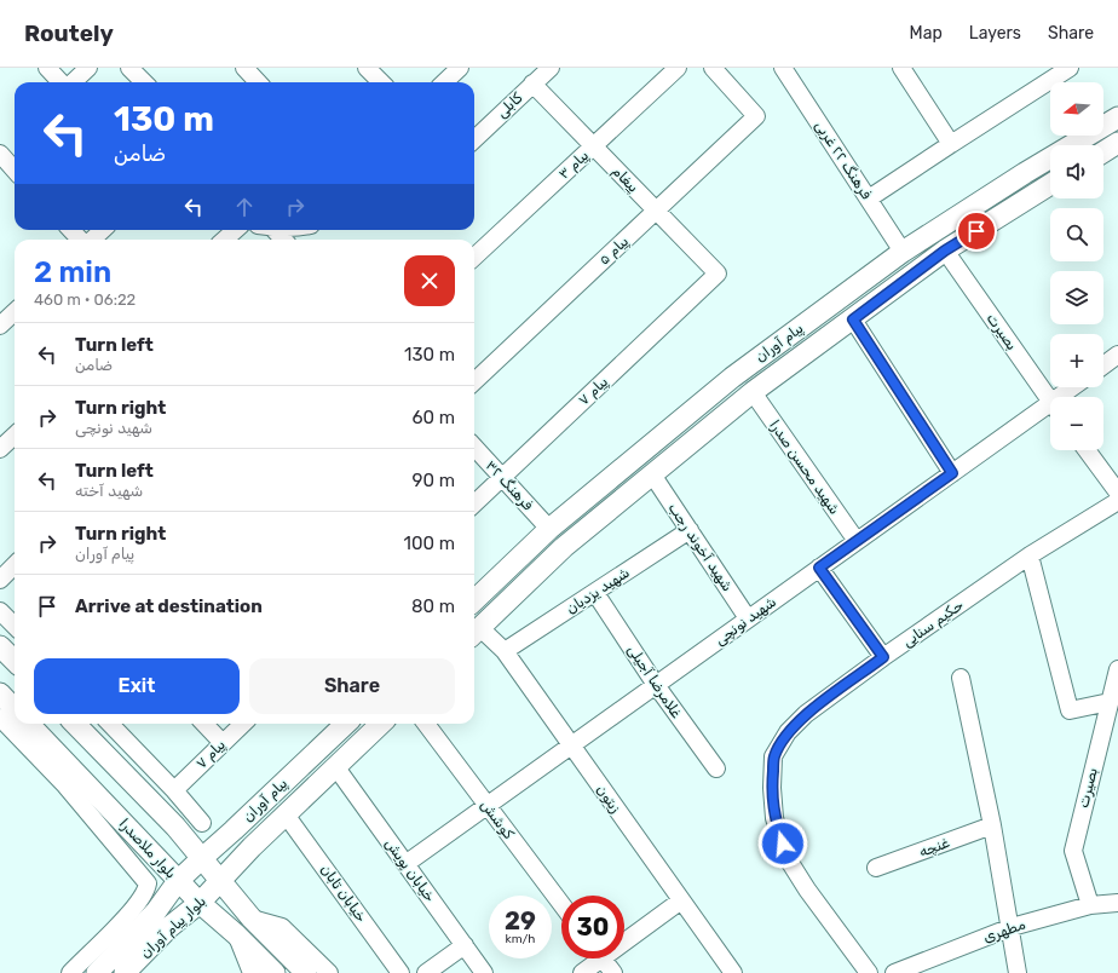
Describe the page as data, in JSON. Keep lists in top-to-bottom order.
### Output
{
  "streets": {
    "main road": ["پیام آوران", "بلوار ملاصدرا", "بلوار پیام آوران"],
    "street": [
      "کابلی",
      "فرهنگ ۲۲ غربی",
      "پیام ۳",
      "پیغام",
      "پیام ۵",
      "بصیرت",
      "پیام ۷",
      "شهید محسن صدرا",
      "فرهنگ ۳۲",
      "شهید آخوند رجب",
      "شهید یزدیان",
      "شهید نونچی",
      "حکیم سنایی",
      "غلامرضا آجیلی",
      "زیتون",
      "کوشش",
      "غنچه",
      "خیابان پویش",
      "خیابان تابان",
      "مطهری"
    ]
  },
  "crossings": [
    ["کابلی", "پیغام"],
    ["فرهنگ ۲۲ غربی", "پیام آوران"],
    ["پیام ۳", "پیغام"],
    ["پیغام", "پیام ۵"],
    ["پیغام", "پیام ۷"],
    ["بصیرت", "پیام آوران"],
    ["بصیرت", "مطهری"],
    ["پیام آوران", "شهید محسن صدرا"],
    ["پیام آوران", "فرهنگ ۳۲"],
    ["پیام آوران", "شهید آخوند رجب"],
    ["پیام آوران", "زیتون"],
    ["پیام آوران", "بلوار ملاصدرا"],
    ["پیام آوران", "خیابان پویش"],
    ["پیام آوران", "خیابان تابان"],
    ["پیام آوران", "بلوار پیام آوران"],
    ["پیام ۷", "فرهنگ ۳۲"],
    ["شهید محسن صدرا", "شهید نونچی"],
    ["شهید آخوند رجب", "شهید یزدیان"],
    ["شهید آخوند رجب", "شهید نونچی"],
    ["شهید یزدیان", "غلامرضا آجیلی"],
    ["شهید یزدیان", "زیتون"],
    ["شهید نونچی", "غلامرضا آجیلی"],
    ["شهید نونچی", "زیتون"],
    ["شهید نونچی", "کوشش"],
    ["شهید نونچی", "خیابان پویش"],
    ["بلوار ملاصدرا", "بلوار پیام آوران"]
  ],
  "north": "left",
  "page": {
    "header": "Routely",
    "nav": ["Map", "Layers", "Share"],
    "map_buttons": ["+", "−"],
    "turn": ["130 m", "ضامن"],
    "heading": ["2 min", "460 m · 06:22"],
    "list": [
      {
        "name": "Turn left",
        "note": "ضامن",
        "value": "130 m"
      },
      {
        "name": "Turn right",
        "note": "شهید نونچی",
        "value": "60 m"
      },
      {
        "name": "Turn left",
        "note": "شهید آخته",
        "value": "90 m"
      },
      {
        "name": "Turn right",
        "note": "پیام آوران",
        "value": "100 m"
      },
      {
        "name": "Arrive at destination",
        "value": "80 m"
      }
    ],
    "buttons": ["Exit", "Share"],
    "speed": "29 km/h",
    "limit": "30"
  }
}
